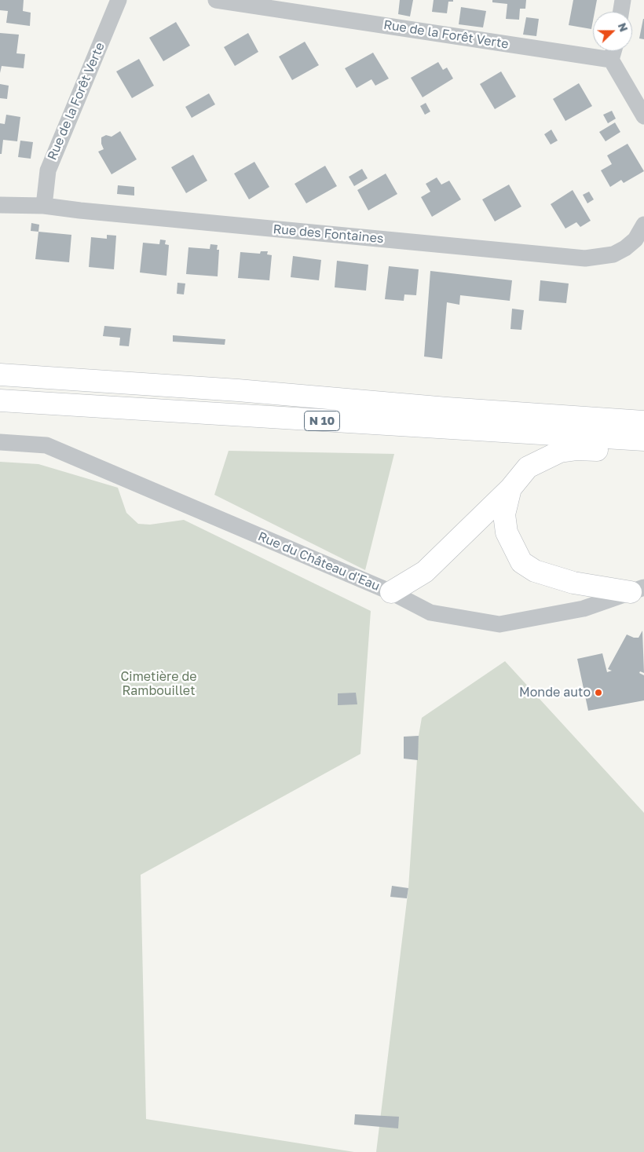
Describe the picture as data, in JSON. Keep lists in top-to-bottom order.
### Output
{
  "streets": {
    "main road": ["N 10"],
    "street": ["Rue de la Forêt Verte", "Rue des Fontaines", "Rue du Château d'Eau"]
  },
  "crossings": [
    ["Rue de la Forêt Verte", "Rue des Fontaines"]
  ],
  "parks": ["Cimetière de Rambouillet"],
  "places": ["Monde auto"],
  "north": "right"
}
